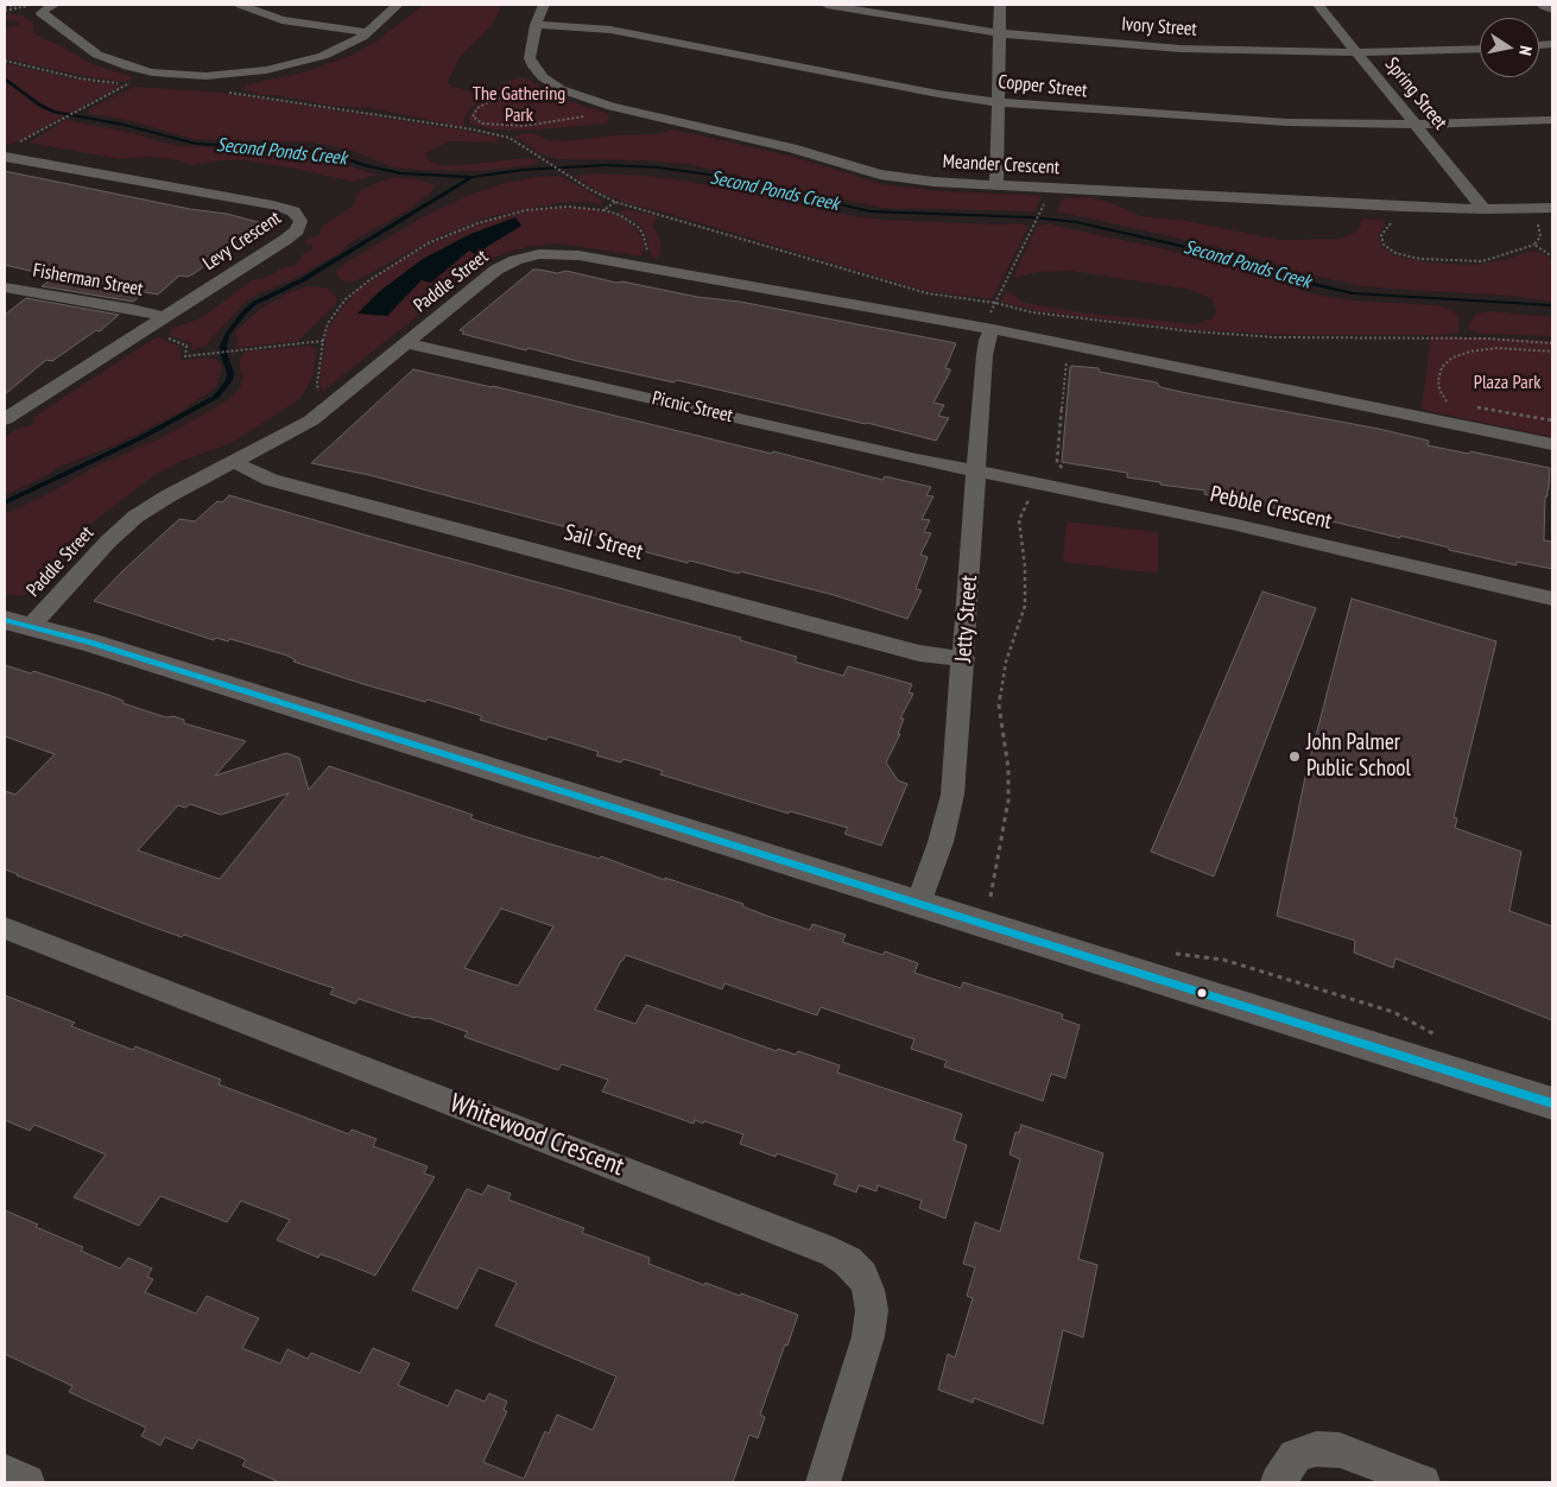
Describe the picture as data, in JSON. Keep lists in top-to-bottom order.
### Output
{
  "streets": {
    "street": [
      "Ivory Street",
      "Copper Street",
      "Spring Street",
      "Meander Crescent",
      "Levy Crescent",
      "Fisherman Street",
      "Paddle Street",
      "Picnic Street",
      "Pebble Crescent",
      "Sail Street",
      "Jetty Street",
      "Whitewood Crescent"
    ]
  },
  "crossings": [
    ["Ivory Street", "Spring Street"],
    ["Copper Street", "Spring Street"],
    ["Copper Street", "Meander Crescent"],
    ["Spring Street", "Meander Crescent"],
    ["Levy Crescent", "Fisherman Street"],
    ["Paddle Street", "Picnic Street"],
    ["Paddle Street", "Sail Street"],
    ["Paddle Street", "Jetty Street"],
    ["Picnic Street", "Pebble Crescent"],
    ["Picnic Street", "Jetty Street"],
    ["Pebble Crescent", "Jetty Street"],
    ["Sail Street", "Jetty Street"]
  ],
  "water": ["Second Ponds Creek"],
  "parks": ["The Gathering Park", "Plaza Park"],
  "places": ["John Palmer Public School"],
  "north": "right"
}
